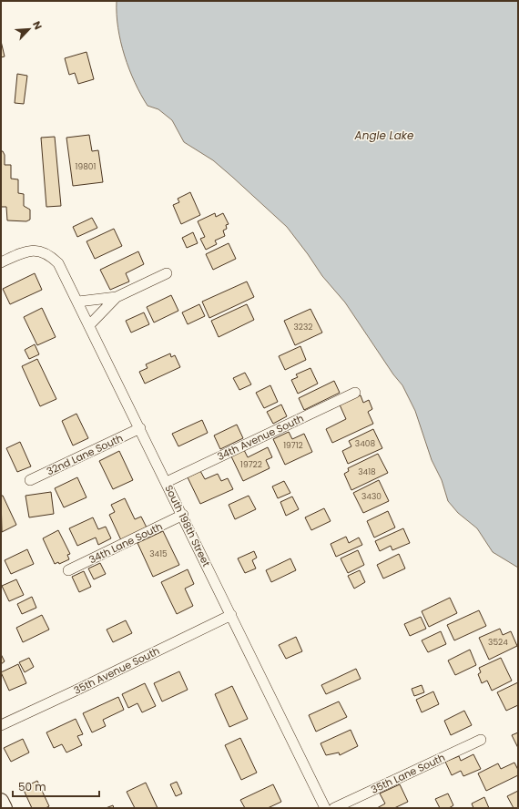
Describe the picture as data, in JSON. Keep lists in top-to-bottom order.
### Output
{
  "streets": {
    "street": [
      "34th Avenue South",
      "32nd Lane South",
      "South 198th Street",
      "34th Lane South",
      "35th Avenue South",
      "35th Lane South"
    ]
  },
  "crossings": [
    ["34th Avenue South", "South 198th Street"],
    ["32nd Lane South", "South 198th Street"],
    ["South 198th Street", "34th Lane South"],
    ["South 198th Street", "35th Avenue South"]
  ],
  "water": ["Angle Lake"],
  "house_numbers": [
    "19801",
    "3232",
    "3408",
    "19712",
    "19722",
    "3418",
    "3430",
    "3415",
    "3524"
  ],
  "scale_bar": "50 m",
  "north": "top right"
}
